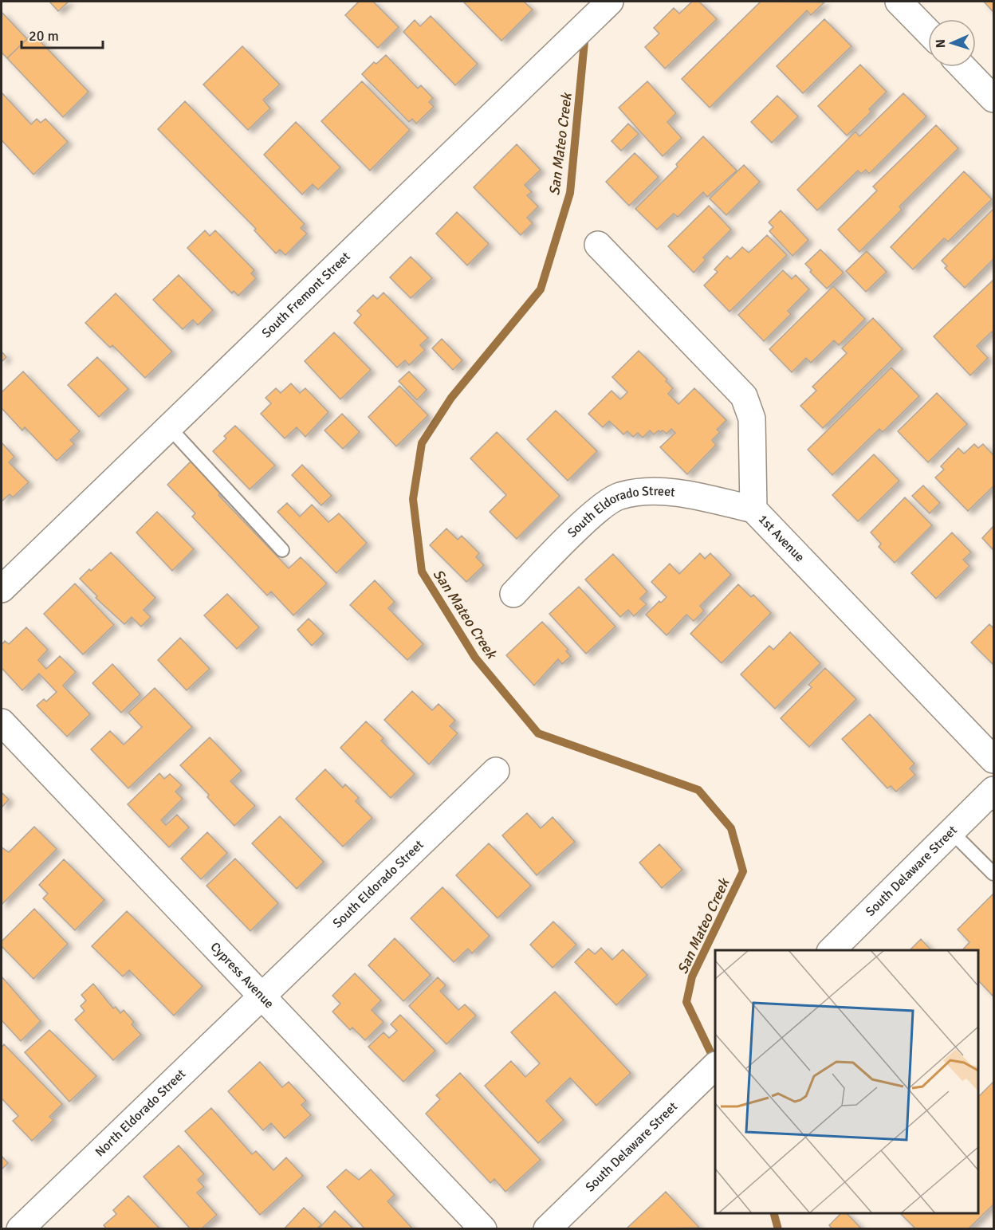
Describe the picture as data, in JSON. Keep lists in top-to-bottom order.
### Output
{
  "streets": {
    "street": [
      "South Fremont Street",
      "South Eldorado Street",
      "1st Avenue",
      "South Delaware Street",
      "Cypress Avenue",
      "North Eldorado Street"
    ]
  },
  "crossings": [
    ["South Eldorado Street", "1st Avenue"],
    ["South Eldorado Street", "Cypress Avenue"],
    ["South Eldorado Street", "North Eldorado Street"],
    ["Cypress Avenue", "North Eldorado Street"]
  ],
  "water": ["San Mateo Creek"],
  "scale_bar": "20 m",
  "north": "left"
}
